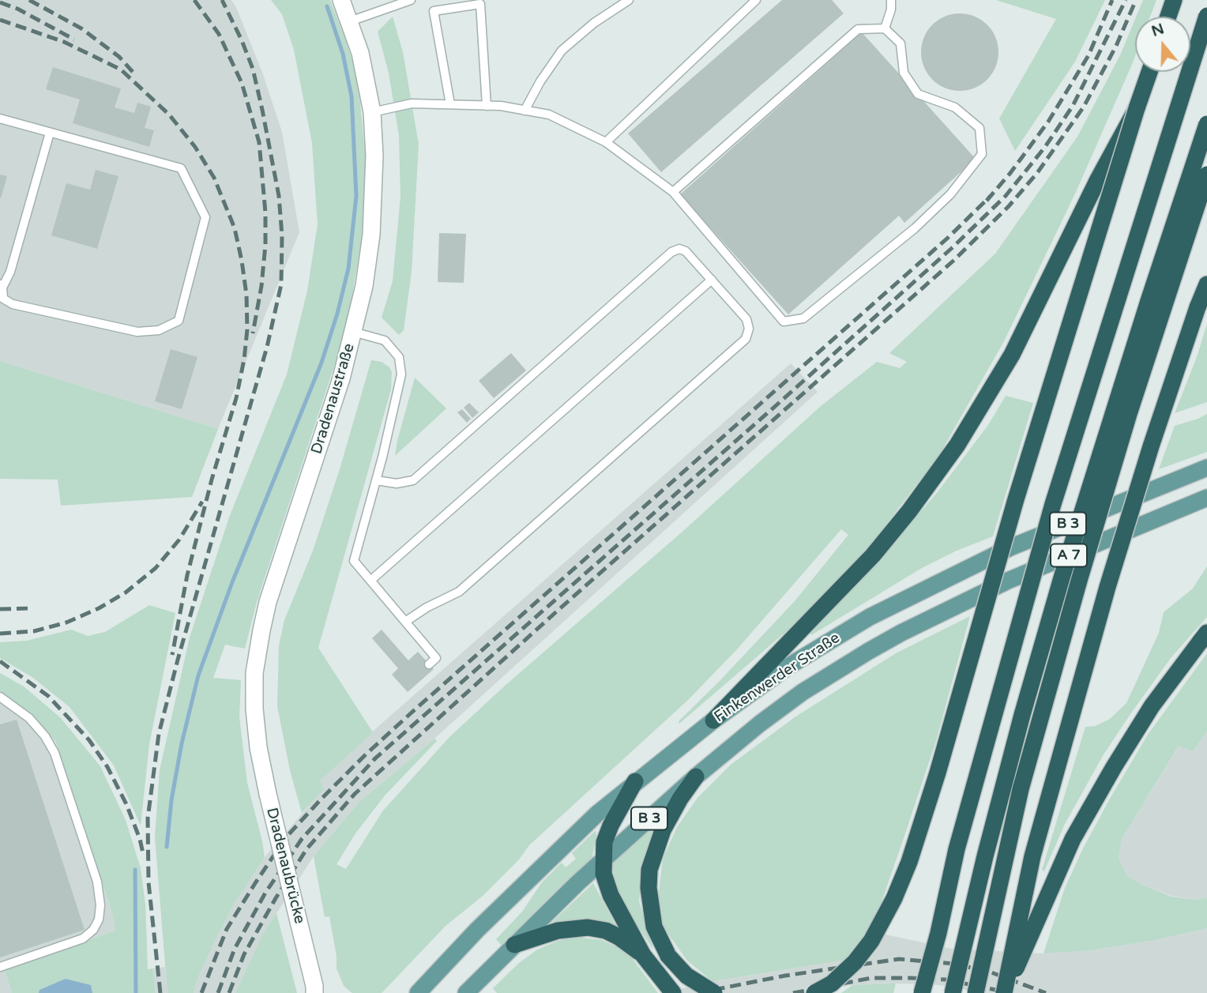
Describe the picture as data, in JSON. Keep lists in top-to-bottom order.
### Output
{
  "streets": {
    "highway": ["A 7"],
    "main road": ["B 3", "Finkenwerder Straße"],
    "street": ["Dradenaustraße", "Dradenaubrücke"]
  },
  "crossings": [
    ["Dradenaustraße", "Dradenaubrücke"]
  ],
  "north": "top"
}
